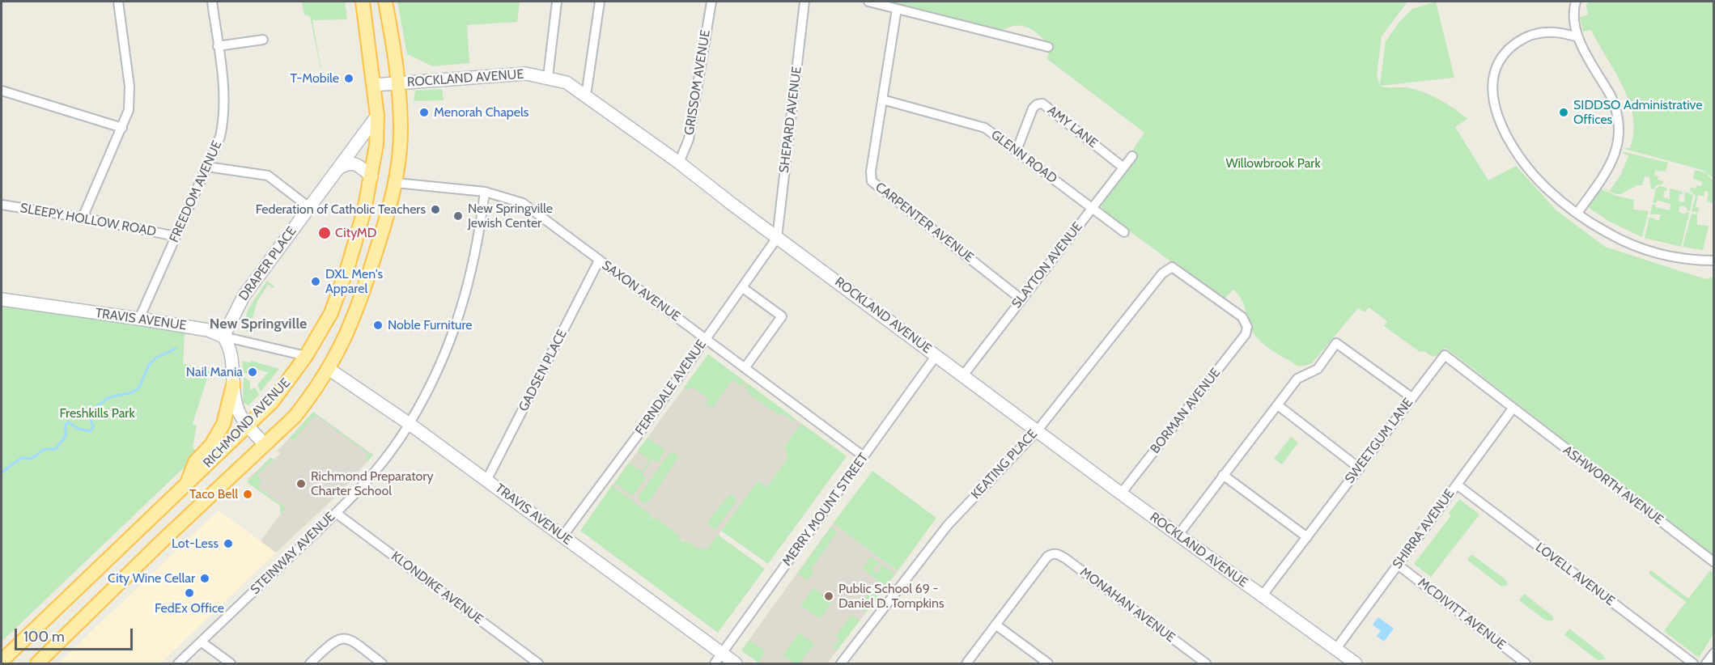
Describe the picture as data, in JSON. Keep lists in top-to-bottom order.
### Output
{
  "streets": {
    "main road": ["RICHMOND AVENUE"],
    "street": [
      "ROCKLAND AVENUE",
      "GRISSOM AVENUE",
      "SHEPARD AVENUE",
      "AMY LANE",
      "GLENN ROAD",
      "FREEDOM AVENUE",
      "SLEEPY HOLLOW ROAD",
      "CARPENTER AVENUE",
      "DRAPER PLACE",
      "SLAYTON AVENUE",
      "SAXON AVENUE",
      "TRAVIS AVENUE",
      "GADSEN PLACE",
      "FERNDALE AVENUE",
      "BORMAN AVENUE",
      "SWEETGUM LANE",
      "KEATING PLACE",
      "ASHWORTH AVENUE",
      "MERRY MOUNT STREET",
      "SHIRRA AVENUE",
      "STEINWAY AVENUE",
      "LOVELL AVENUE",
      "KLONDIKE AVENUE",
      "MONAHAN AVENUE",
      "MCDIVITT AVENUE"
    ]
  },
  "crossings": [
    ["ROCKLAND AVENUE", "GRISSOM AVENUE"],
    ["ROCKLAND AVENUE", "SHEPARD AVENUE"],
    ["ROCKLAND AVENUE", "SLAYTON AVENUE"],
    ["ROCKLAND AVENUE", "FERNDALE AVENUE"],
    ["ROCKLAND AVENUE", "BORMAN AVENUE"],
    ["ROCKLAND AVENUE", "RICHMOND AVENUE"],
    ["ROCKLAND AVENUE", "SWEETGUM LANE"],
    ["ROCKLAND AVENUE", "KEATING PLACE"],
    ["ROCKLAND AVENUE", "MERRY MOUNT STREET"],
    ["ROCKLAND AVENUE", "SHIRRA AVENUE"],
    ["SHEPARD AVENUE", "FERNDALE AVENUE"],
    ["AMY LANE", "GLENN ROAD"],
    ["AMY LANE", "SLAYTON AVENUE"],
    ["GLENN ROAD", "CARPENTER AVENUE"],
    ["GLENN ROAD", "SLAYTON AVENUE"],
    ["FREEDOM AVENUE", "SLEEPY HOLLOW ROAD"],
    ["FREEDOM AVENUE", "TRAVIS AVENUE"],
    ["CARPENTER AVENUE", "SLAYTON AVENUE"],
    ["DRAPER PLACE", "TRAVIS AVENUE"],
    ["DRAPER PLACE", "RICHMOND AVENUE"],
    ["SAXON AVENUE", "GADSEN PLACE"],
    ["SAXON AVENUE", "FERNDALE AVENUE"],
    ["SAXON AVENUE", "RICHMOND AVENUE"],
    ["SAXON AVENUE", "MERRY MOUNT STREET"],
    ["SAXON AVENUE", "STEINWAY AVENUE"],
    ["TRAVIS AVENUE", "GADSEN PLACE"],
    ["TRAVIS AVENUE", "FERNDALE AVENUE"],
    ["TRAVIS AVENUE", "RICHMOND AVENUE"],
    ["TRAVIS AVENUE", "MERRY MOUNT STREET"],
    ["TRAVIS AVENUE", "STEINWAY AVENUE"],
    ["BORMAN AVENUE", "KEATING PLACE"],
    ["SWEETGUM LANE", "ASHWORTH AVENUE"],
    ["SWEETGUM LANE", "SHIRRA AVENUE"],
    ["ASHWORTH AVENUE", "SHIRRA AVENUE"],
    ["SHIRRA AVENUE", "LOVELL AVENUE"],
    ["SHIRRA AVENUE", "MCDIVITT AVENUE"],
    ["STEINWAY AVENUE", "KLONDIKE AVENUE"]
  ],
  "districts": ["New Springville"],
  "parks": ["Willowbrook Park", "Freshkills Park"],
  "places": [
    "T-Mobile",
    "Menorah Chapels",
    "SIDDSO Administrative Offices",
    "Federation of Catholic Teachers",
    "New Springville Jewish Center",
    "CityMD",
    "DXL Men's Apparel",
    "Noble Furniture",
    "Nail Mania",
    "Richmond Preparatory Charter School",
    "Taco Bell",
    "Lot-Less",
    "City Wine Cellar",
    "FedEx Office",
    "Public School 69 - Daniel D. Tompkins"
  ],
  "scale_bar": "100 m"
}
